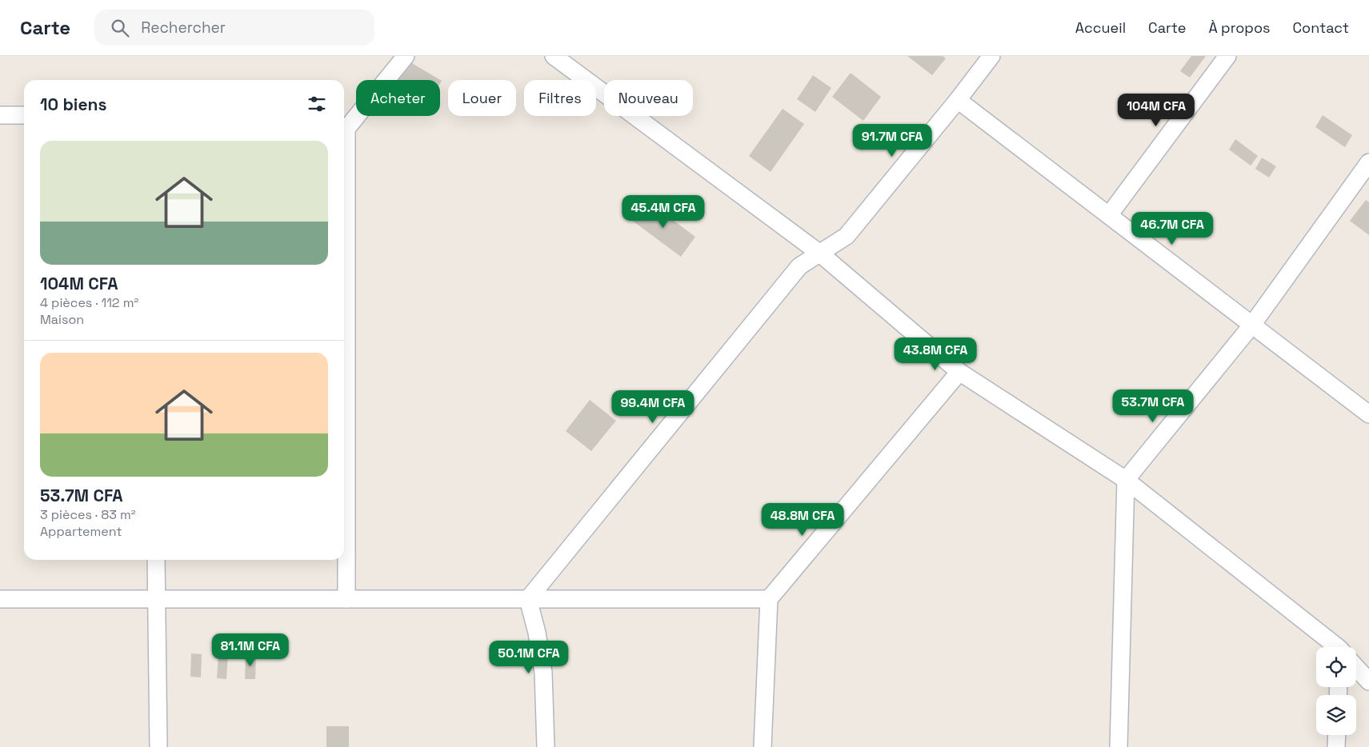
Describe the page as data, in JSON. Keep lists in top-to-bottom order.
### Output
{
  "page": {
    "header": "Carte",
    "search": "Rechercher",
    "nav": [
      "Accueil",
      "Carte",
      "À propos",
      "Contact"
    ],
    "chip": [
      "Acheter",
      "Louer",
      "Filtres",
      "Nouveau"
    ],
    "heading": "10 biens",
    "price": [
      "104M CFA",
      "91.7M CFA",
      "45.4M CFA",
      "46.7M CFA",
      "43.8M CFA",
      "53.7M CFA",
      "99.4M CFA",
      "48.8M CFA",
      "81.1M CFA",
      "50.1M CFA"
    ],
    "list": [
      {
        "name": "104M CFA",
        "note": "4 pièces · 112 m² · Maison"
      },
      {
        "name": "53.7M CFA",
        "note": "3 pièces · 83 m² · Appartement"
      }
    ]
  }
}
